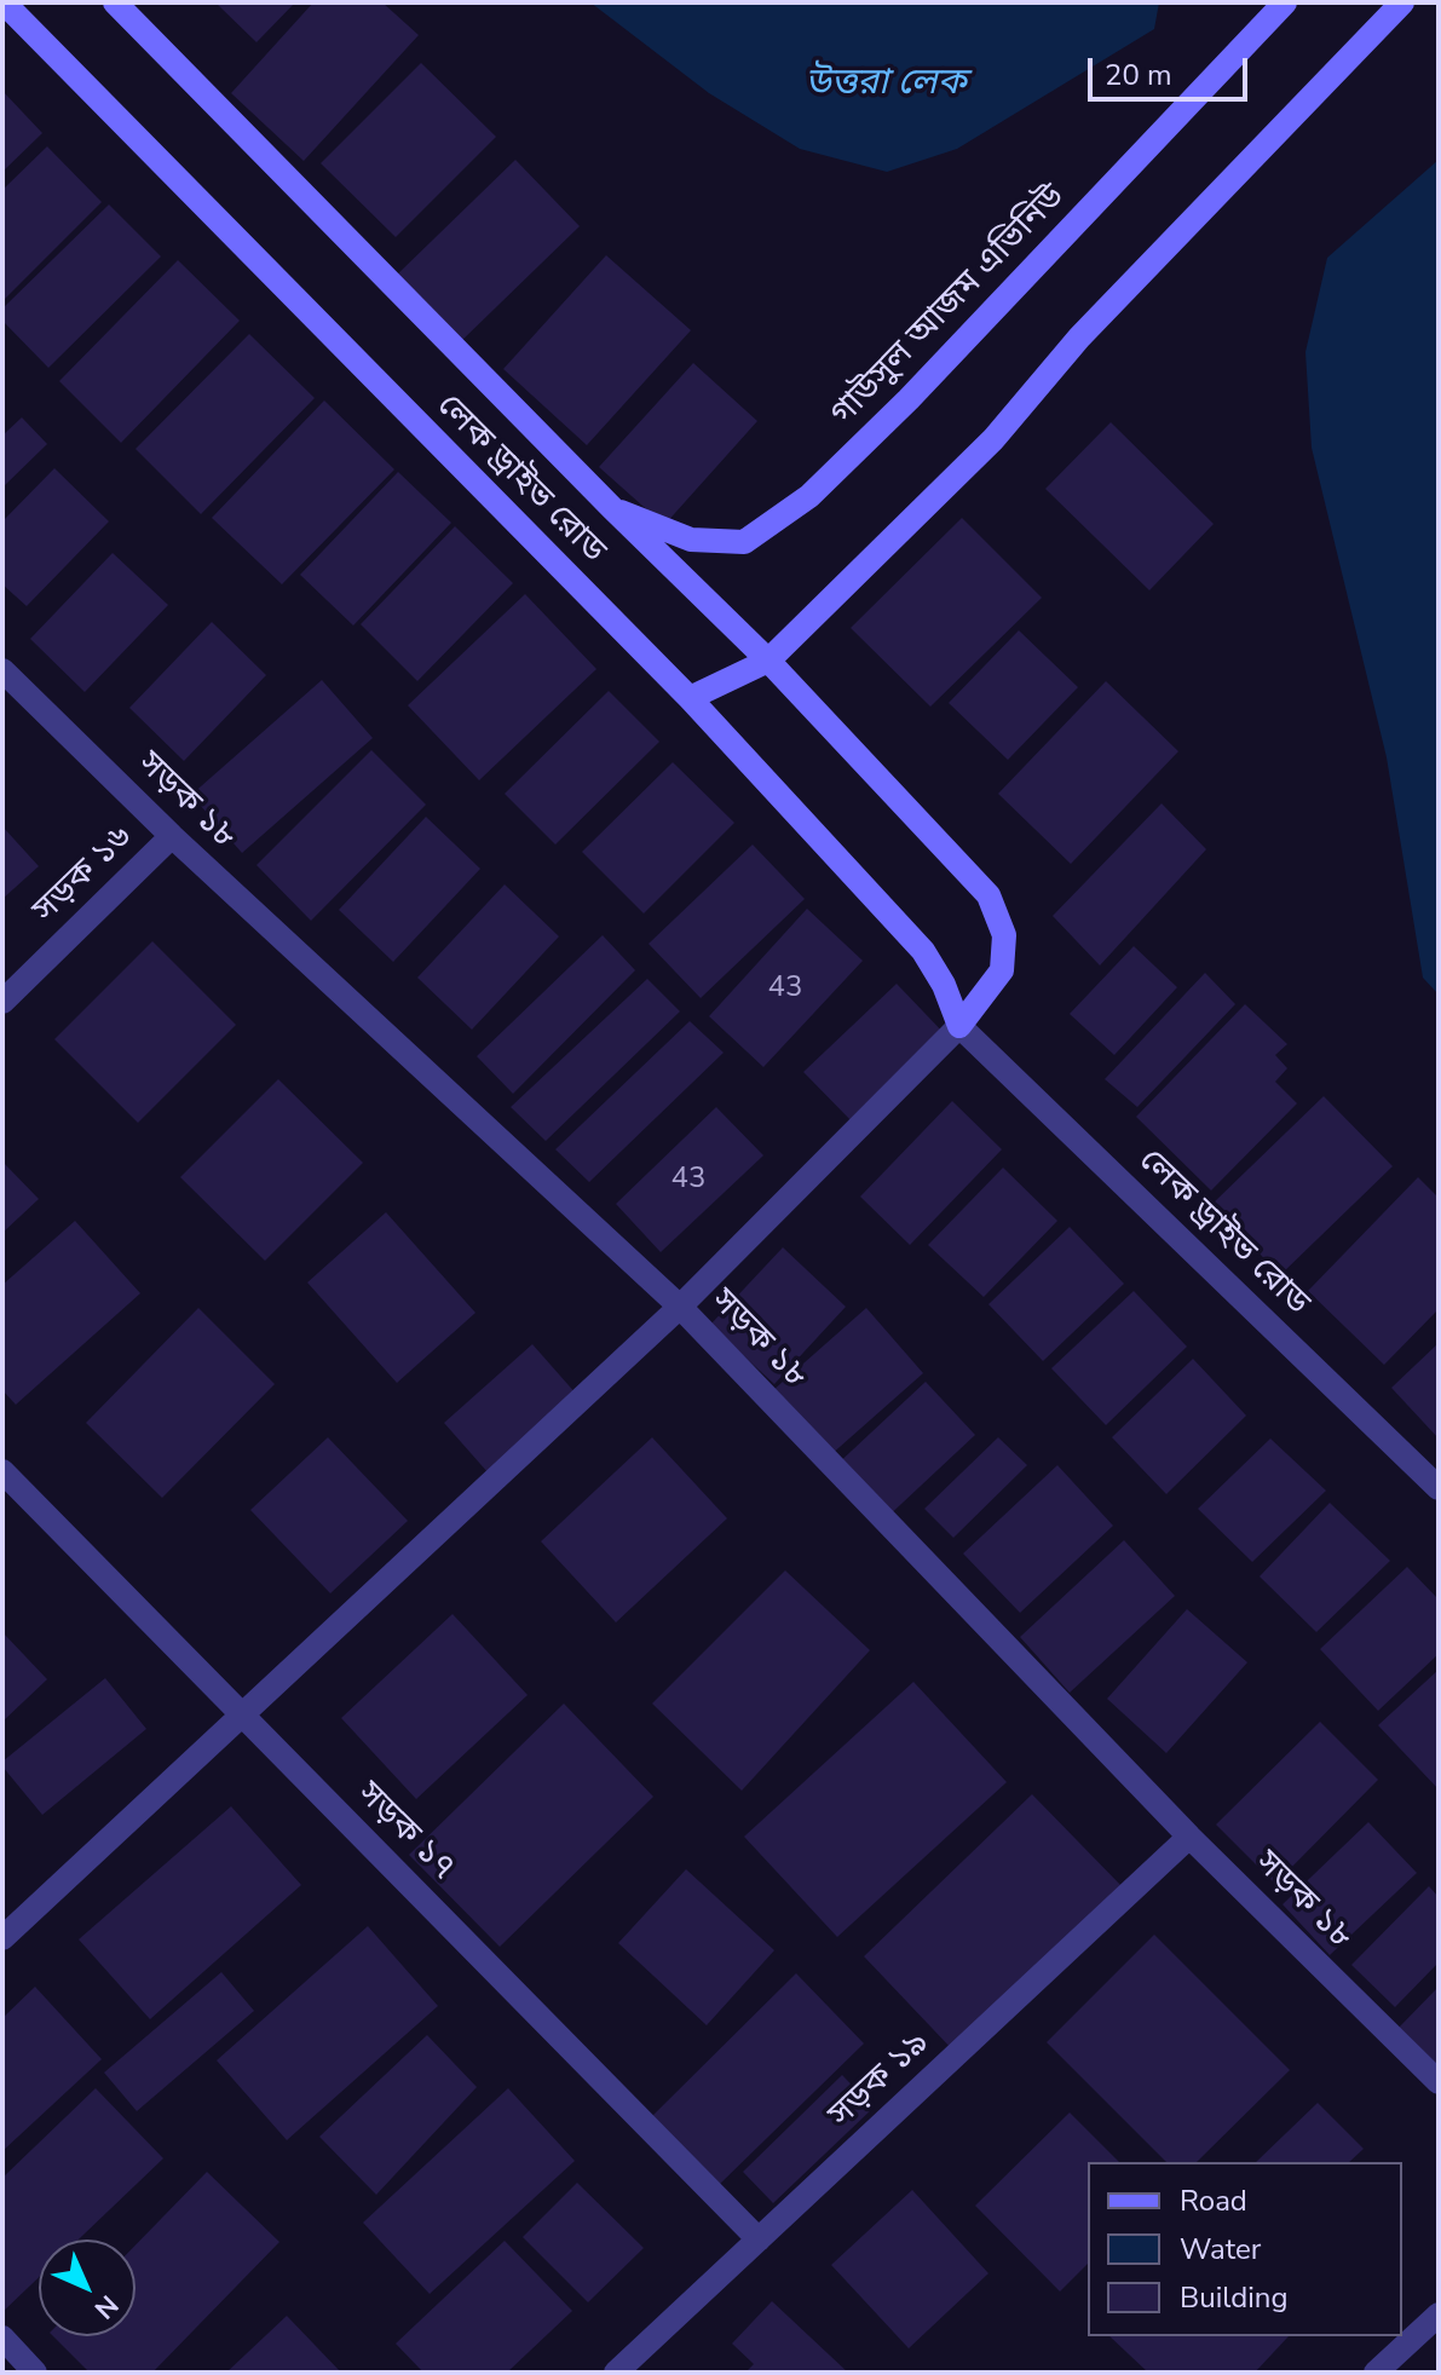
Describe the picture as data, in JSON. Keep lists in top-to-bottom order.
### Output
{
  "streets": {
    "street": [
      "গাউসুল আজম এভিনিউ",
      "লেক ড্রাইভ রোড",
      "সড়ক ১৮",
      "সড়ক ১৬",
      "সড়ক ১৭",
      "সড়ক ১৯"
    ]
  },
  "crossings": [
    ["গাউসুল আজম এভিনিউ", "লেক ড্রাইভ রোড"],
    ["সড়ক ১৮", "সড়ক ১৬"],
    ["সড়ক ১৮", "সড়ক ১৯"],
    ["সড়ক ১৭", "সড়ক ১৯"]
  ],
  "water": ["উত্তরা লেক"],
  "house_numbers": ["43", "43"],
  "legend": ["Road", "Water", "Building"],
  "scale_bar": "20 m",
  "north": "bottom right"
}
